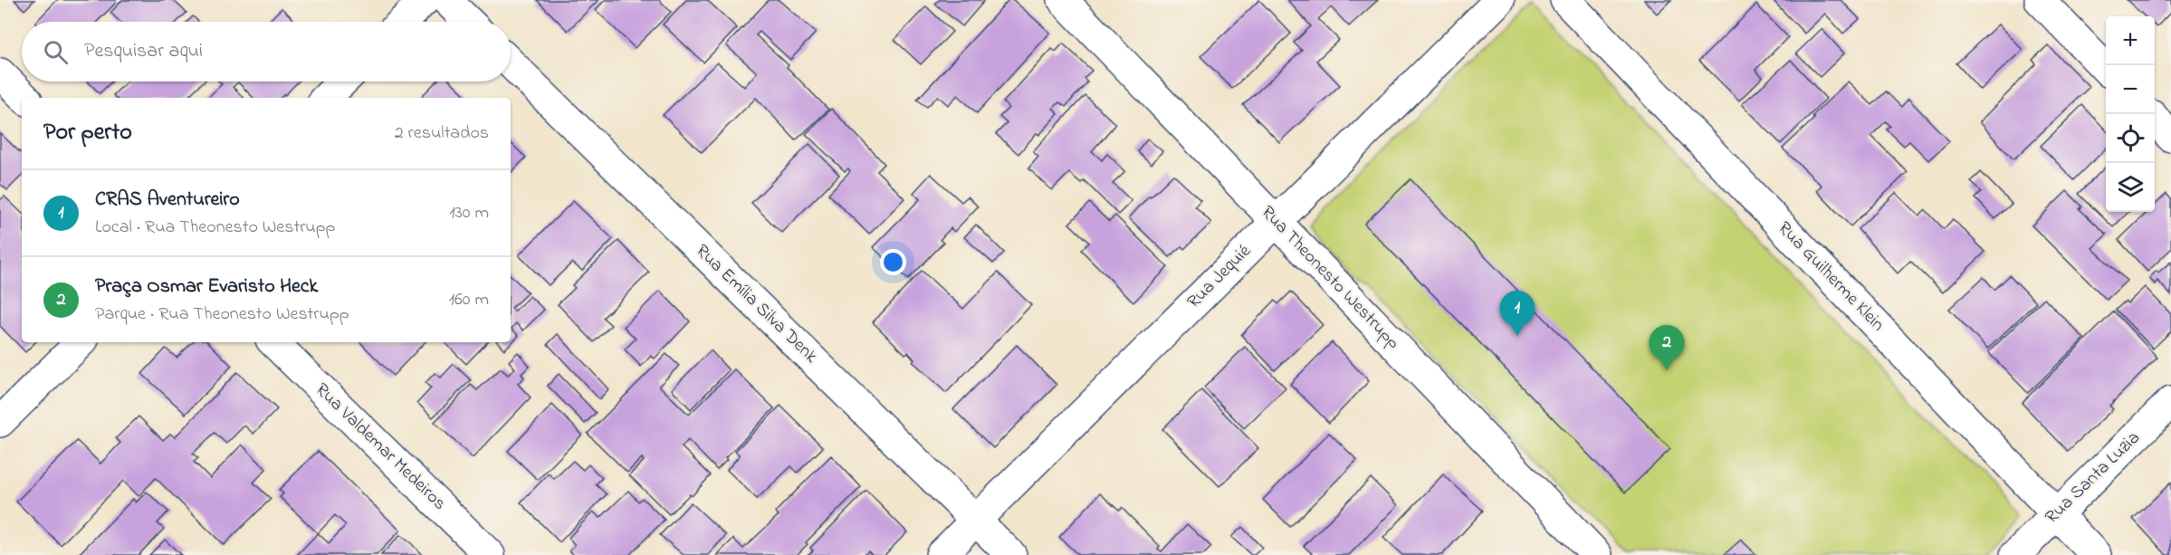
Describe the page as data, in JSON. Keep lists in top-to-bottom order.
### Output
{
  "streets": {
    "street": [
      "Rua Jequié",
      "Rua Guilherme Klein",
      "Rua Theonesto Westrupp",
      "Rua Emília Silva Denk",
      "Rua Valdemar Medeiros",
      "Rua Santa Luzia"
    ]
  },
  "crossings": [
    ["Rua Jequié", "Rua Theonesto Westrupp"],
    ["Rua Jequié", "Rua Emília Silva Denk"],
    ["Rua Guilherme Klein", "Rua Santa Luzia"]
  ],
  "page": {
    "map_buttons": ["+", "−"],
    "search": "Pesquisar aqui",
    "heading": ["Por perto", "2 resultados"],
    "list": [
      {
        "mark": "1",
        "name": "CRAS Aventureiro",
        "note": "Local · Rua Theonesto Westrupp",
        "value": "130 m"
      },
      {
        "mark": "2",
        "name": "Praça Osmar Evaristo Heck",
        "note": "Parque · Rua Theonesto Westrupp",
        "value": "160 m"
      }
    ],
    "pins": ["1", "2"]
  }
}
